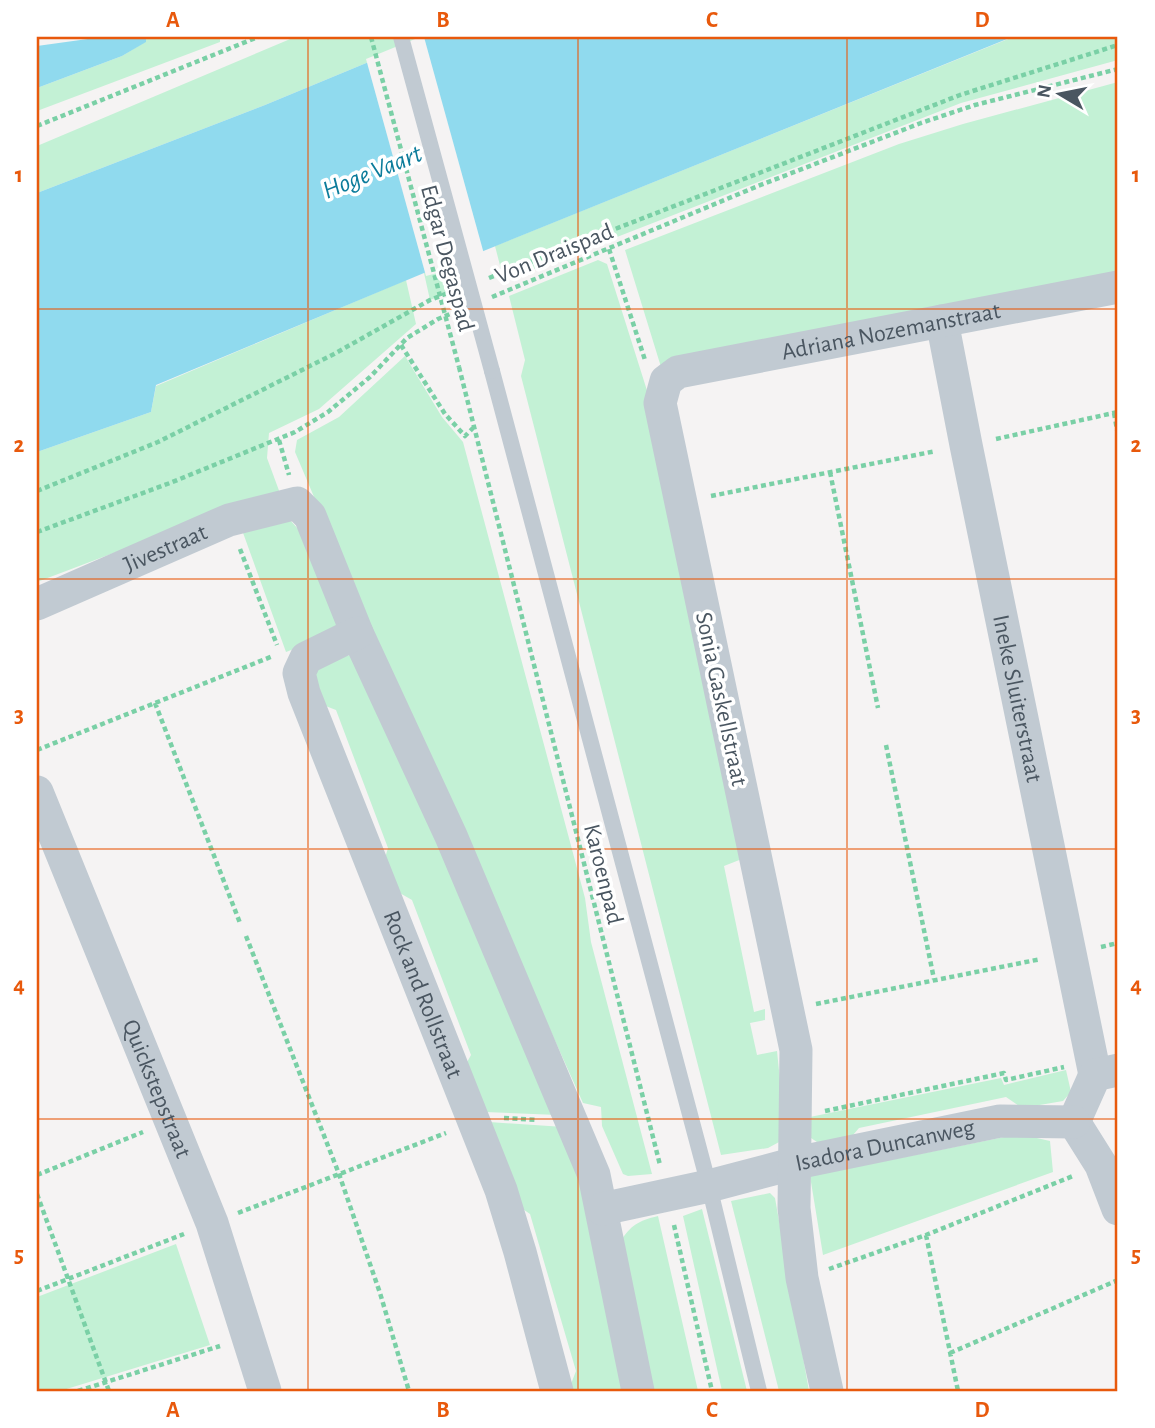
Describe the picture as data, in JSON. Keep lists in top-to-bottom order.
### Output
{
  "streets": {
    "street": [
      "Adriana Nozemanstraat",
      "Jivestraat",
      "Ineke Sluiterstraat",
      "Sonia Gaskellstraat",
      "Rock and Rollstraat",
      "Quickstepstraat",
      "Isadora Duncanweg"
    ],
    "path": ["Von Draispad", "Edgar Degaspad", "Karoenpad"]
  },
  "crossings": [
    ["Edgar Degaspad", "Karoenpad"],
    ["Adriana Nozemanstraat", "Ineke Sluiterstraat"],
    ["Adriana Nozemanstraat", "Sonia Gaskellstraat"],
    ["Jivestraat", "Rock and Rollstraat"],
    ["Sonia Gaskellstraat", "Isadora Duncanweg"],
    ["Karoenpad", "Isadora Duncanweg"]
  ],
  "water": ["Hoge Vaart"],
  "north": "left",
  "grid": {
    "columns": [
      "A",
      "B",
      "C",
      "D"
    ],
    "rows": [
      "1",
      "2",
      "3",
      "4",
      "5"
    ]
  }
}
